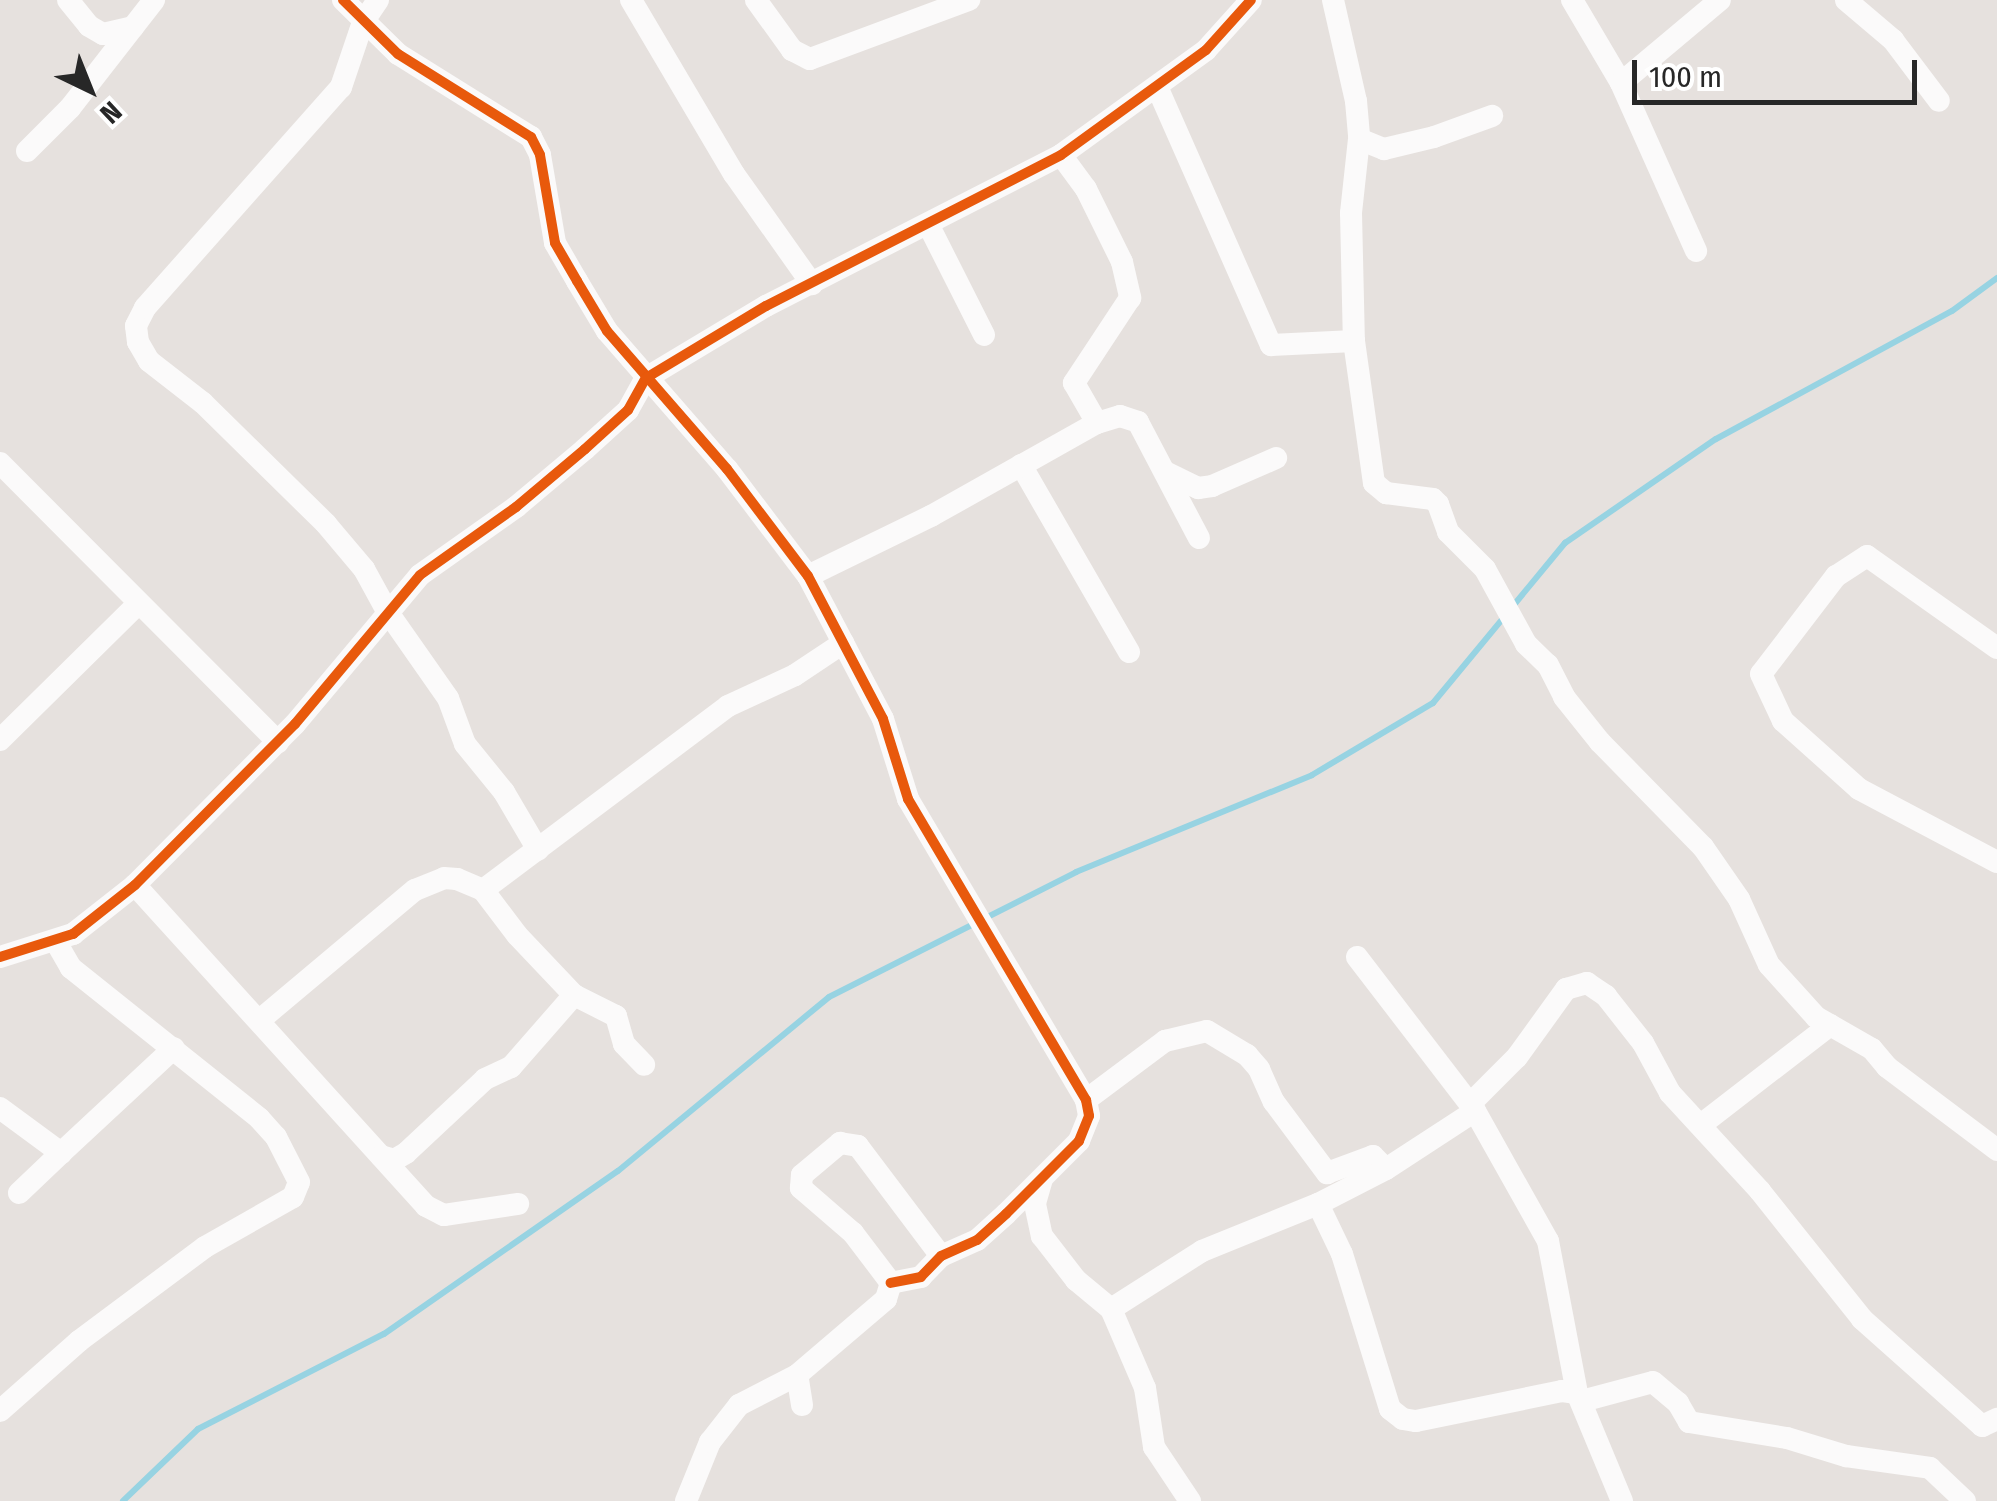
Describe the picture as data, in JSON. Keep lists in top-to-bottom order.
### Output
{
  "scale_bar": "100 m",
  "north": "bottom right"
}
